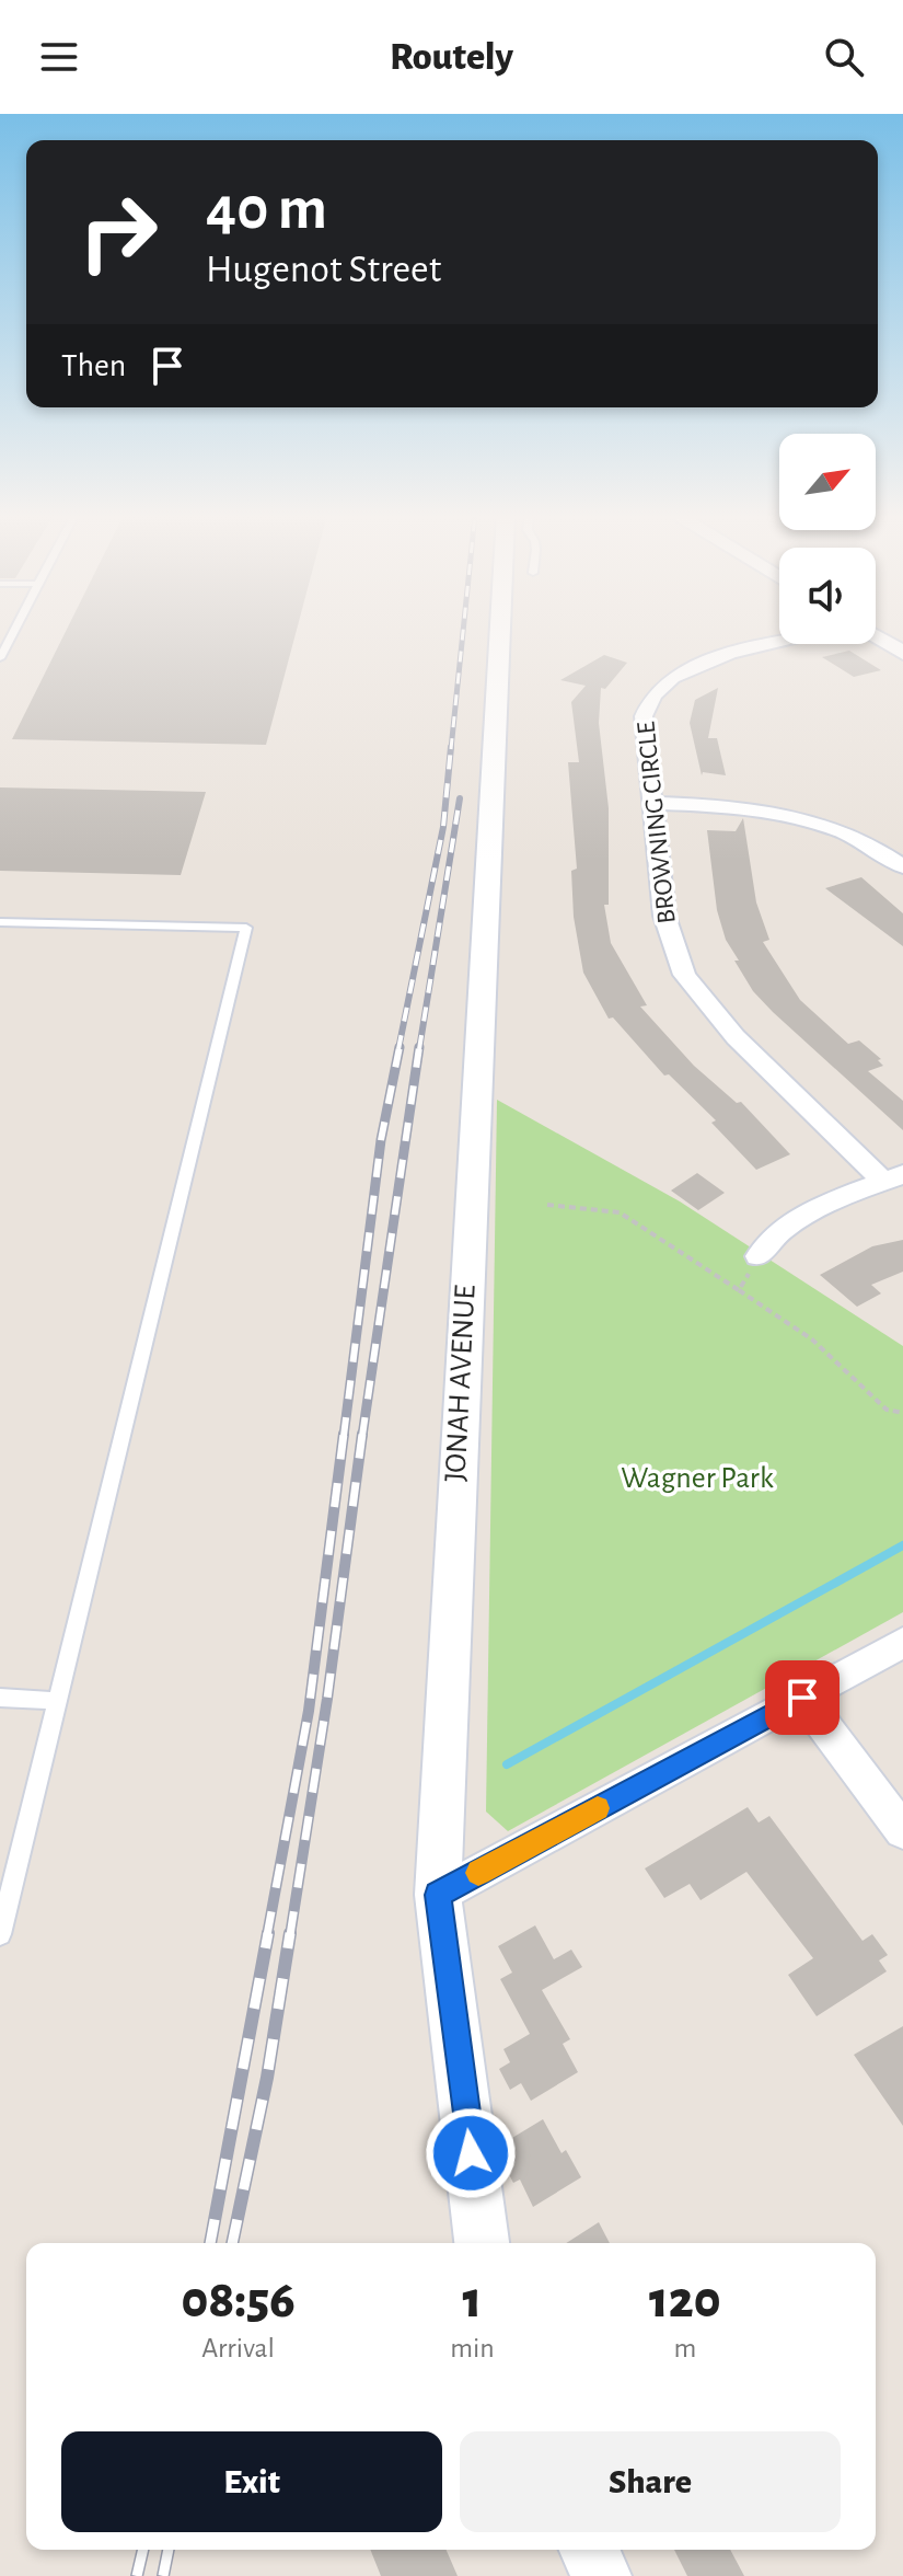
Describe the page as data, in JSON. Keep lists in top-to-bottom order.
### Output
{
  "streets": {
    "street": ["BROWNING CIRCLE", "JONAH AVENUE"]
  },
  "parks": ["Wagner Park"],
  "north": "top right",
  "page": {
    "header": "Routely",
    "turn": ["40 m", "Hugenot Street"],
    "then": "Then",
    "eta": [
      "08:56",
      "Arrival",
      "1",
      "min",
      "120",
      "m"
    ],
    "buttons": ["Exit", "Share"]
  }
}
